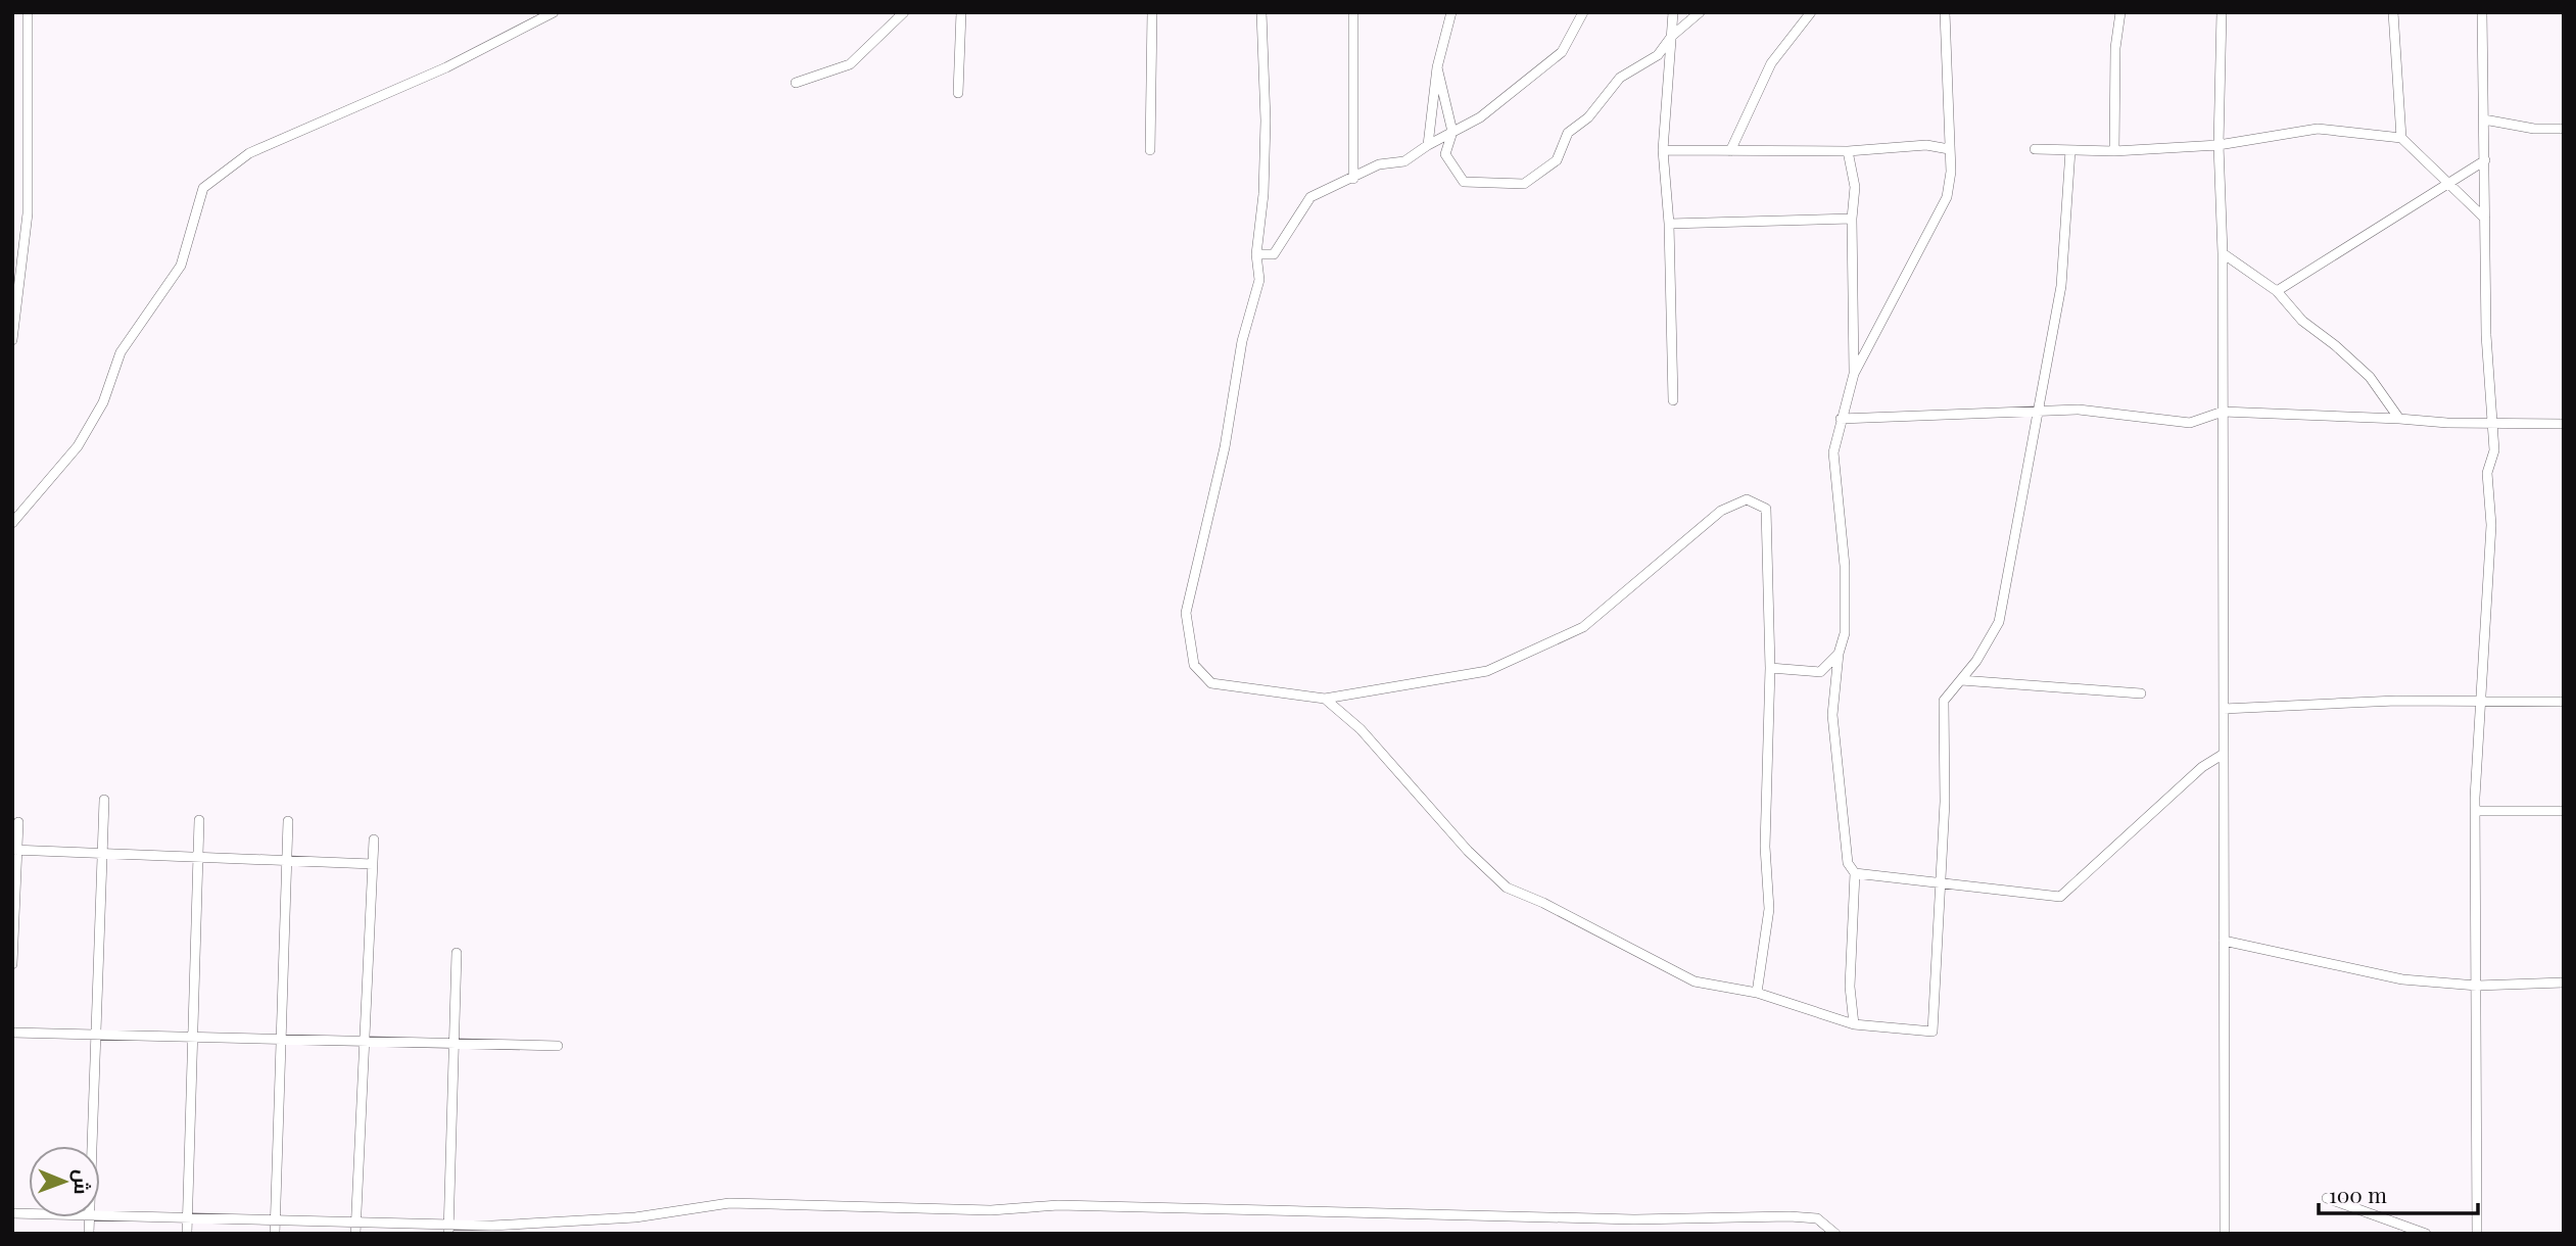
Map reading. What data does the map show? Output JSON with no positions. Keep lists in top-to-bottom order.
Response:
{
  "scale_bar": "100 m",
  "north": "right"
}
